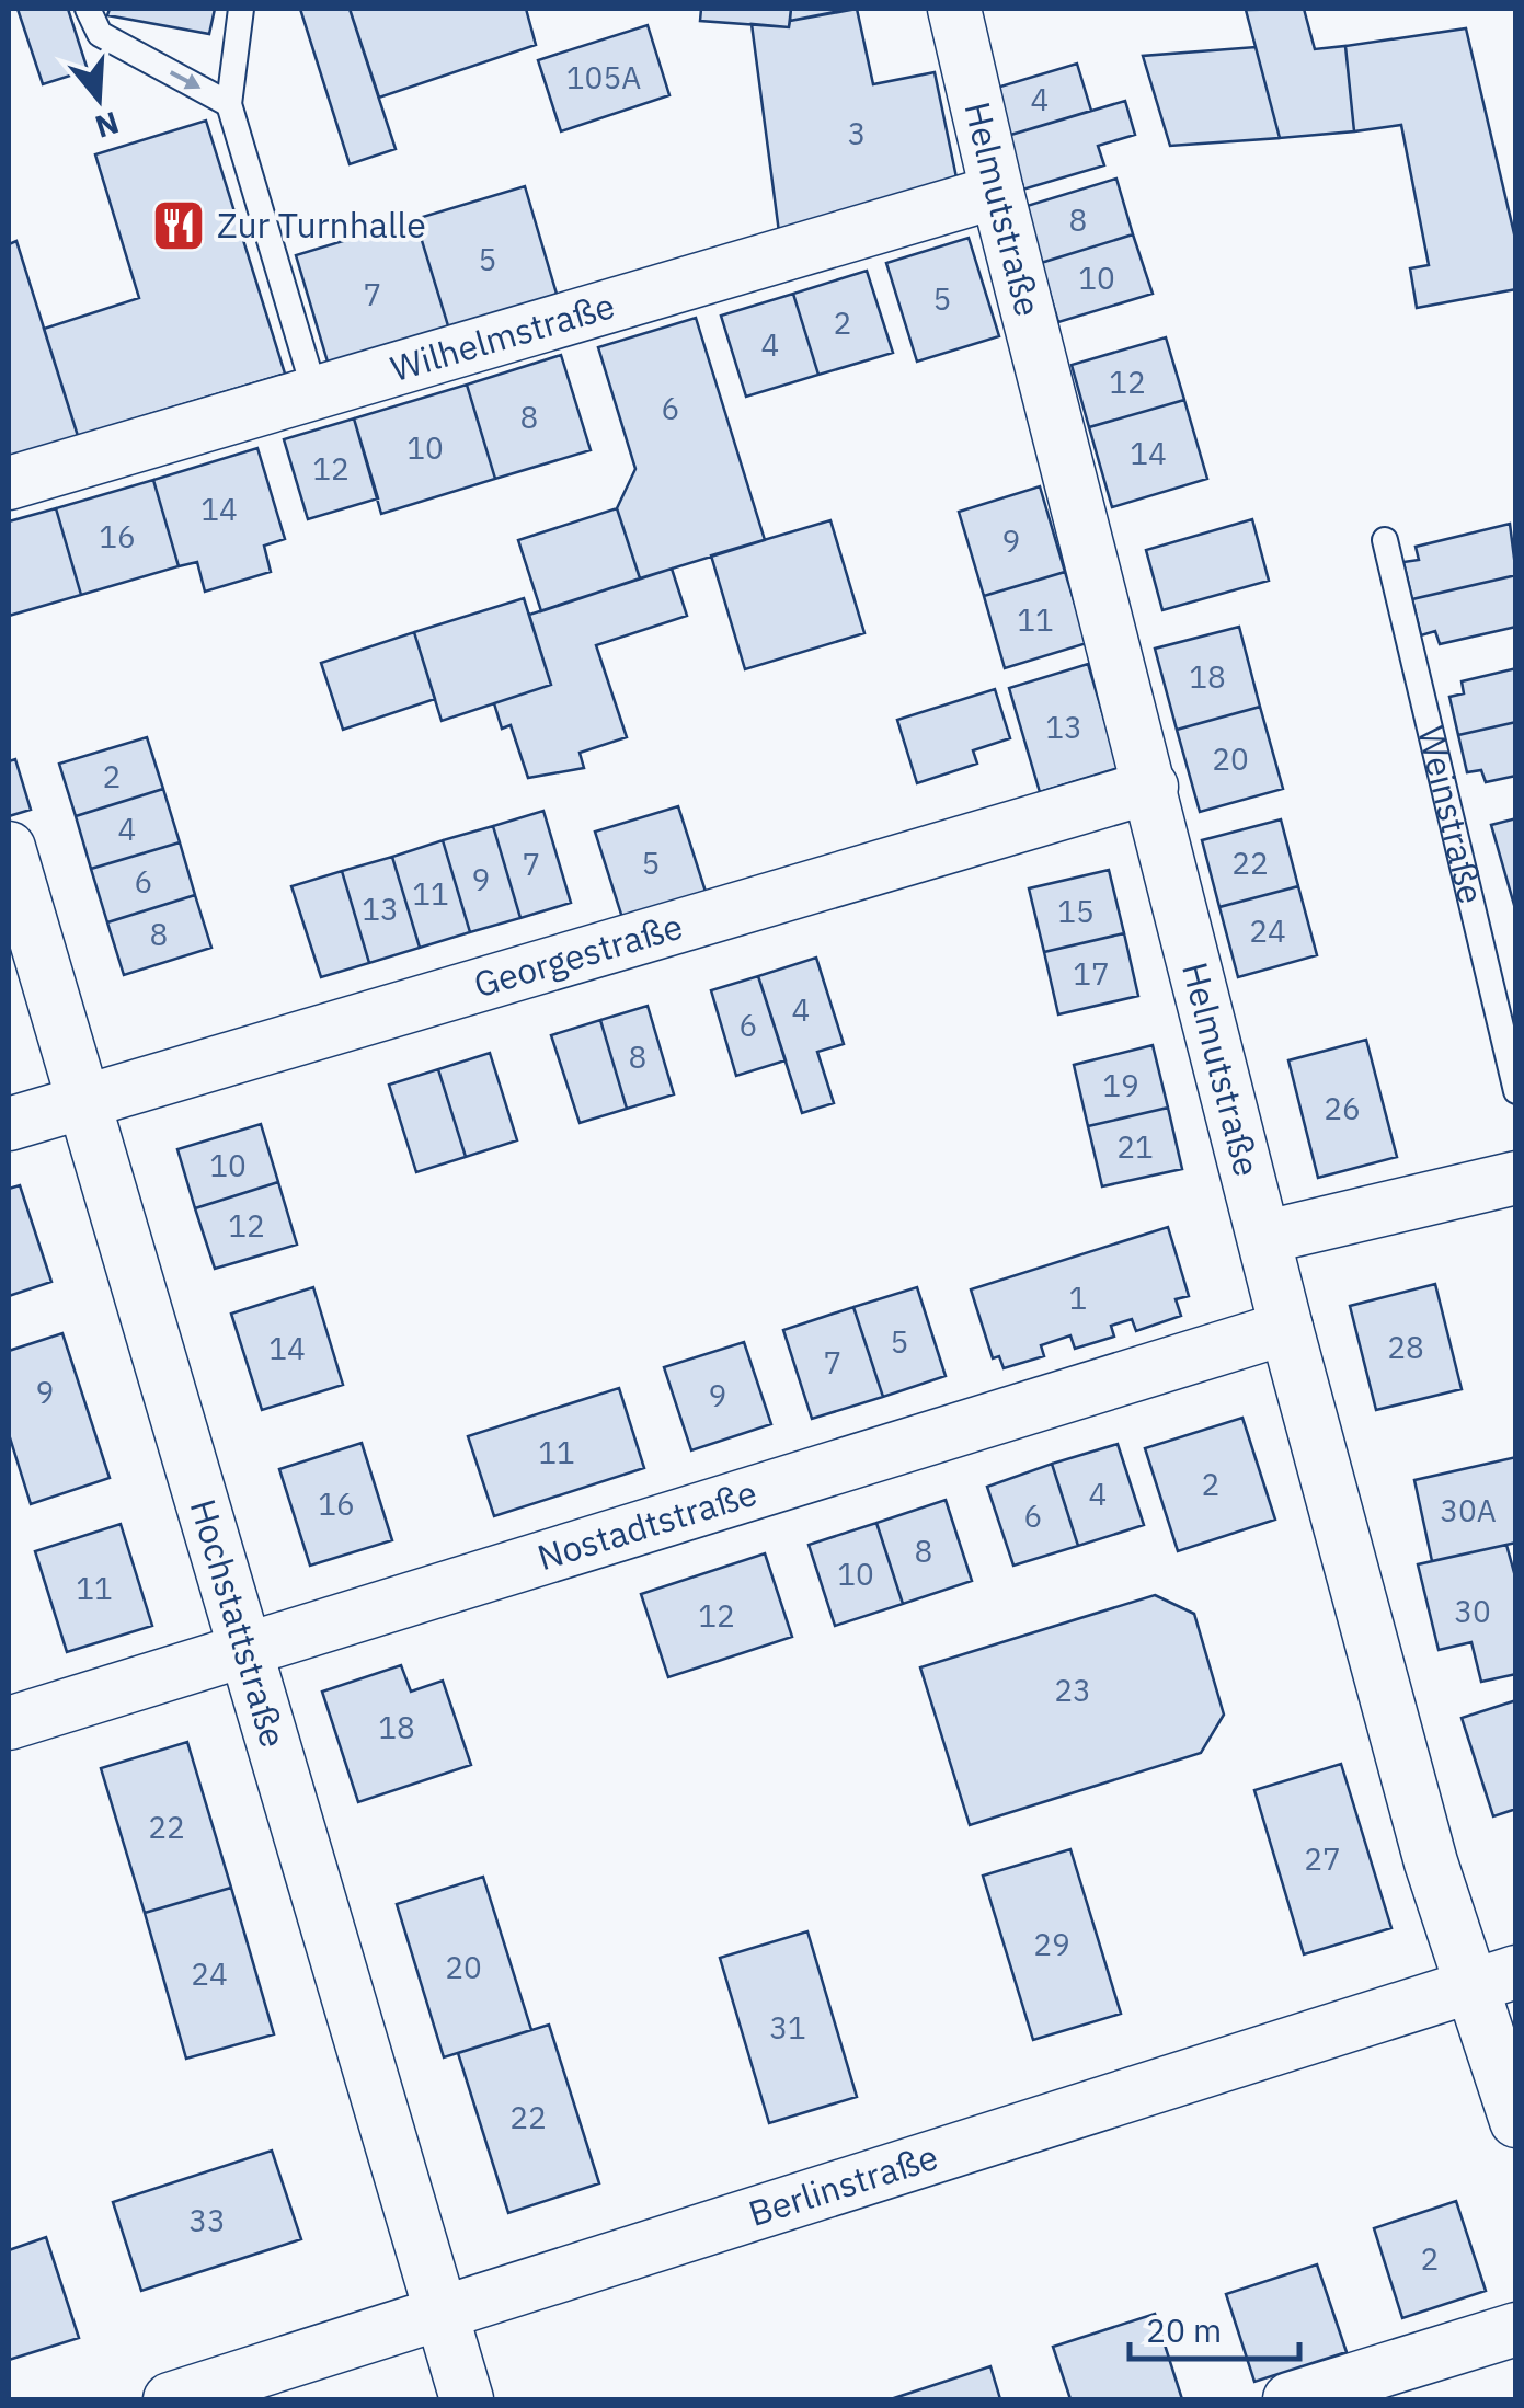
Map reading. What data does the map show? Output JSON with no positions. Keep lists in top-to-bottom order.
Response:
{
  "streets": {
    "street": [
      "Helmutstraße",
      "Wilhelmstraße",
      "Georgestraße",
      "Nostadtstraße",
      "Hochstattstraße",
      "Berlinstraße"
    ],
    "lane": ["Weinstraße"]
  },
  "crossings": [
    ["Helmutstraße", "Wilhelmstraße"],
    ["Helmutstraße", "Georgestraße"],
    ["Helmutstraße", "Nostadtstraße"],
    ["Helmutstraße", "Berlinstraße"],
    ["Georgestraße", "Hochstattstraße"],
    ["Nostadtstraße", "Hochstattstraße"],
    ["Hochstattstraße", "Berlinstraße"]
  ],
  "places": {
    "restaurant": ["Zur Turnhalle"]
  },
  "house_numbers": [
    "105A",
    "4",
    "3",
    "8",
    "5",
    "10",
    "7",
    "5",
    "2",
    "4",
    "12",
    "6",
    "8",
    "10",
    "14",
    "12",
    "14",
    "16",
    "9",
    "11",
    "18",
    "13",
    "20",
    "2",
    "4",
    "5",
    "22",
    "7",
    "9",
    "6",
    "11",
    "13",
    "15",
    "24",
    "8",
    "17",
    "4",
    "6",
    "8",
    "19",
    "26",
    "21",
    "10",
    "12",
    "1",
    "5",
    "28",
    "14",
    "7",
    "9",
    "9",
    "11",
    "2",
    "4",
    "16",
    "30A",
    "6",
    "8",
    "10",
    "11",
    "30",
    "12",
    "23",
    "18",
    "22",
    "27",
    "29",
    "20",
    "24",
    "31",
    "22",
    "33",
    "2"
  ],
  "scale_bar": "20 m",
  "north": "bottom"
}
